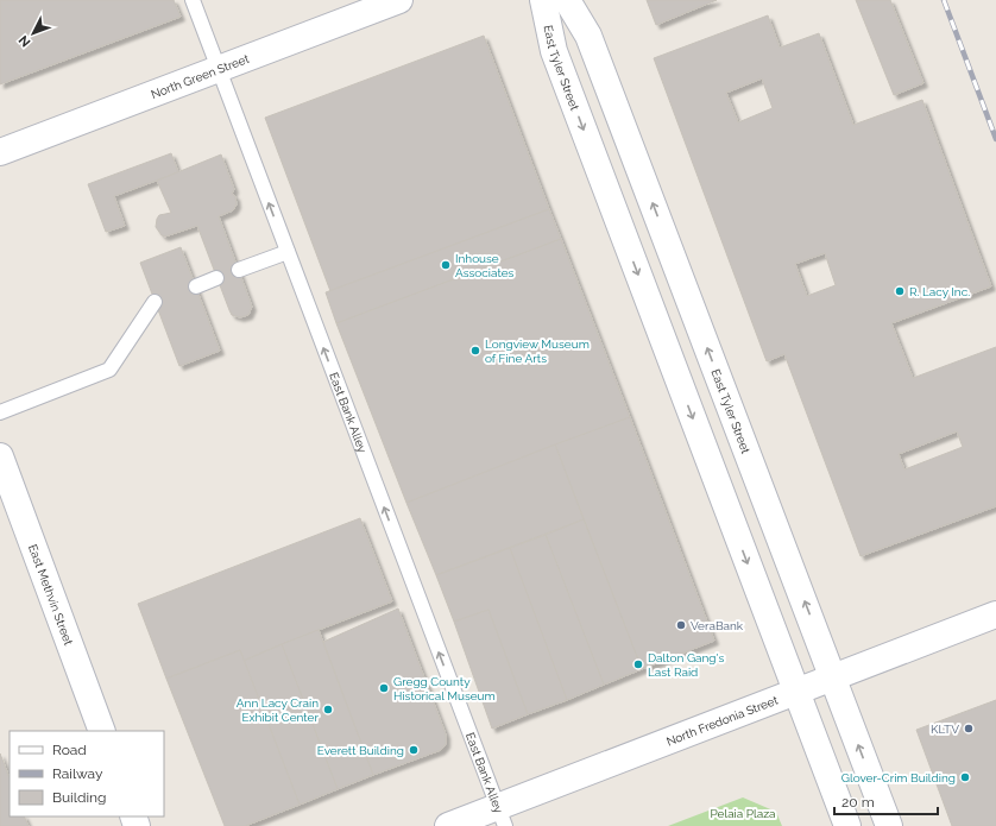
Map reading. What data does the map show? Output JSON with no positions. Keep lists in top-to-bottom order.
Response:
{
  "streets": {
    "street": [
      "East Tyler Street",
      "North Green Street",
      "East Methvin Street",
      "North Fredonia Street"
    ],
    "lane": ["East Bank Alley"]
  },
  "crossings": [
    ["East Tyler Street", "North Fredonia Street"],
    ["North Green Street", "East Bank Alley"],
    ["East Bank Alley", "North Fredonia Street"]
  ],
  "one_way": ["East Bank Alley"],
  "parks": ["Pelaia Plaza"],
  "places": [
    "Inhouse Associates",
    "R. Lacy Inc.",
    "Longview Museum of Fine Arts",
    "VeraBank",
    "Dalton Gang's Last Raid",
    "Gregg County Historical Museum",
    "Ann Lacy Crain Exhibit Center",
    "KLTV",
    "Everett Building",
    "Glover-Crim Building"
  ],
  "legend": ["Road", "Railway", "Building"],
  "scale_bar": "20 m",
  "north": "bottom left"
}
